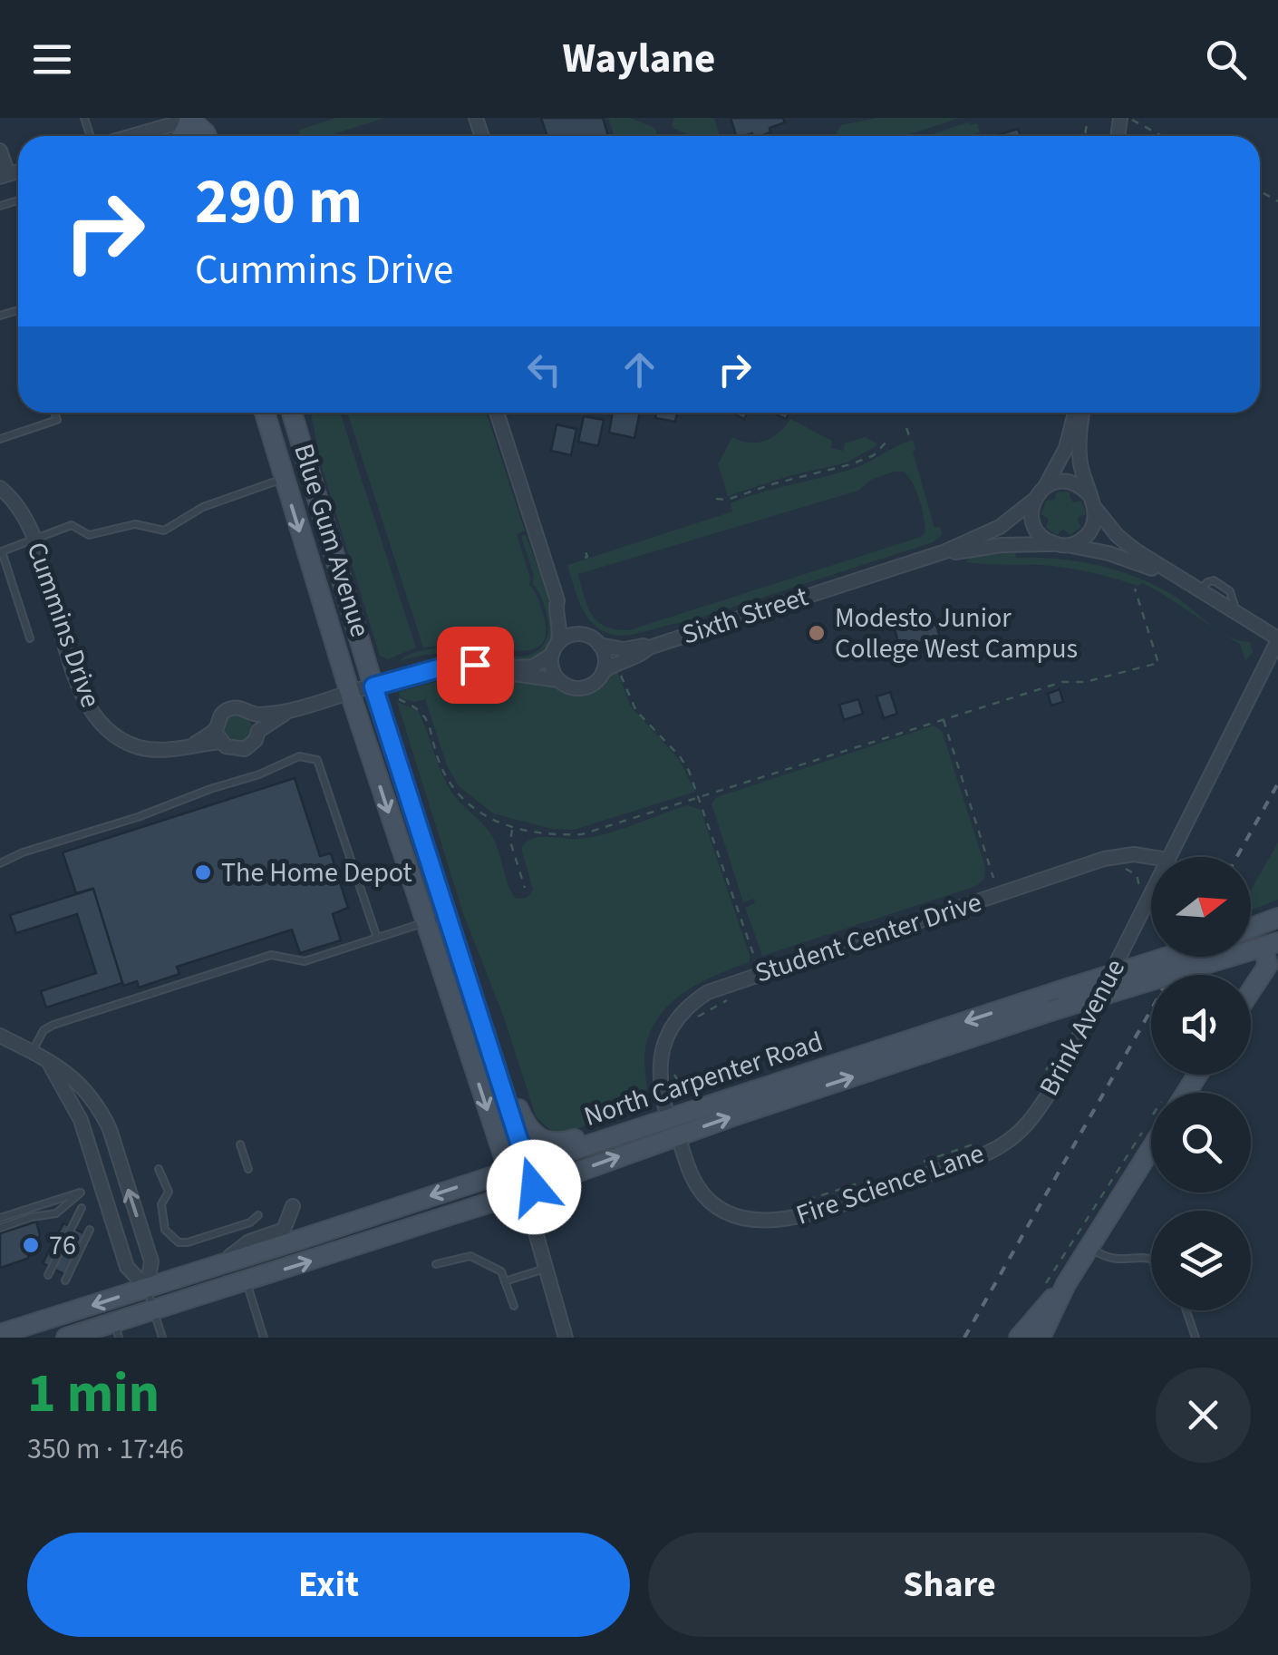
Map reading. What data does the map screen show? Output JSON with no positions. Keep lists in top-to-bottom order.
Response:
{
  "streets": {
    "main road": ["Blue Gum Avenue", "North Carpenter Road"],
    "street": [
      "Sixth Street",
      "Cummins Drive",
      "Student Center Drive",
      "Brink Avenue",
      "Fire Science Lane"
    ]
  },
  "crossings": [
    ["Blue Gum Avenue", "Cummins Drive"],
    ["Blue Gum Avenue", "North Carpenter Road"],
    ["Sixth Street", "Cummins Drive"],
    ["Student Center Drive", "North Carpenter Road"],
    ["Brink Avenue", "Fire Science Lane"],
    ["North Carpenter Road", "Fire Science Lane"]
  ],
  "places": ["Modesto Junior College West Campus", "The Home Depot", "76"],
  "north": "right",
  "page": {
    "header": "Waylane",
    "turn": ["290 m", "Cummins Drive"],
    "heading": ["1 min", "350 m · 17:46"],
    "buttons": ["Exit", "Share"]
  }
}
